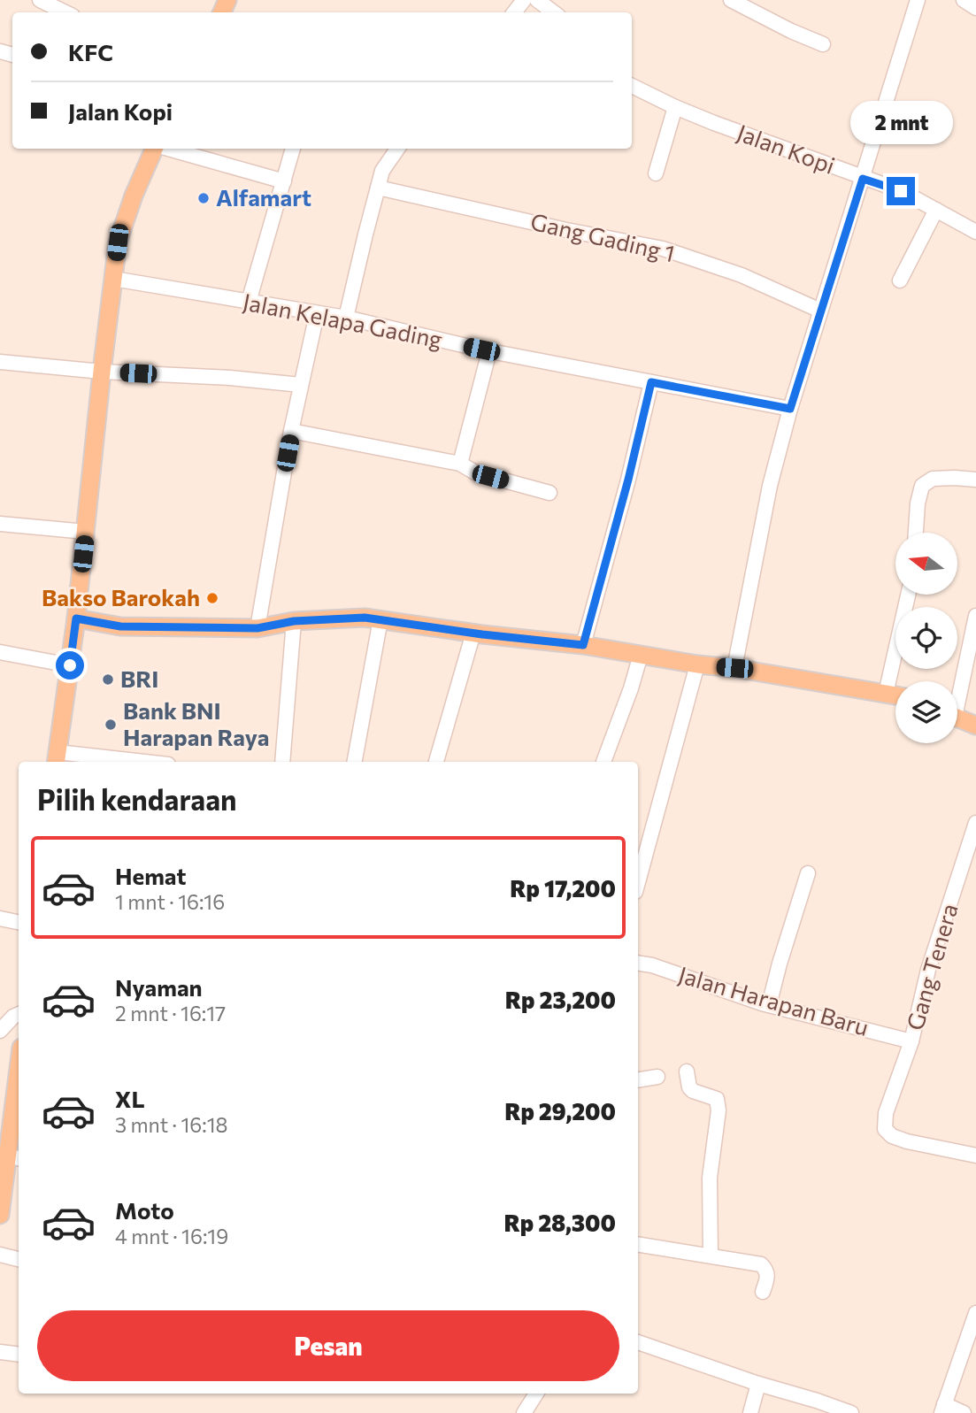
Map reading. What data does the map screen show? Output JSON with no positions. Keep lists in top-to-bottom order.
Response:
{
  "streets": {
    "street": [
      "Jalan Kopi",
      "Gang Gading 1",
      "Jalan Kelapa Gading",
      "Gang Tenera",
      "Jalan Harapan Baru"
    ]
  },
  "crossings": [
    ["Gang Tenera", "Jalan Harapan Baru"]
  ],
  "places": [
    "Alfamart",
    "Bakso Barokah",
    "BRI",
    "Bank BNI Harapan Raya"
  ],
  "north": "left",
  "page": {
    "banner": ["KFC", "Jalan Kopi"],
    "bubble": "2 mnt",
    "heading": "Pilih kendaraan",
    "list": [
      {
        "name": "Hemat",
        "note": "1 mnt · 16:16",
        "value": "Rp 17,200"
      },
      {
        "name": "Nyaman",
        "note": "2 mnt · 16:17",
        "value": "Rp 23,200"
      },
      {
        "name": "XL",
        "note": "3 mnt · 16:18",
        "value": "Rp 29,200"
      },
      {
        "name": "Moto",
        "note": "4 mnt · 16:19",
        "value": "Rp 28,300"
      }
    ],
    "buttons": "Pesan"
  }
}
